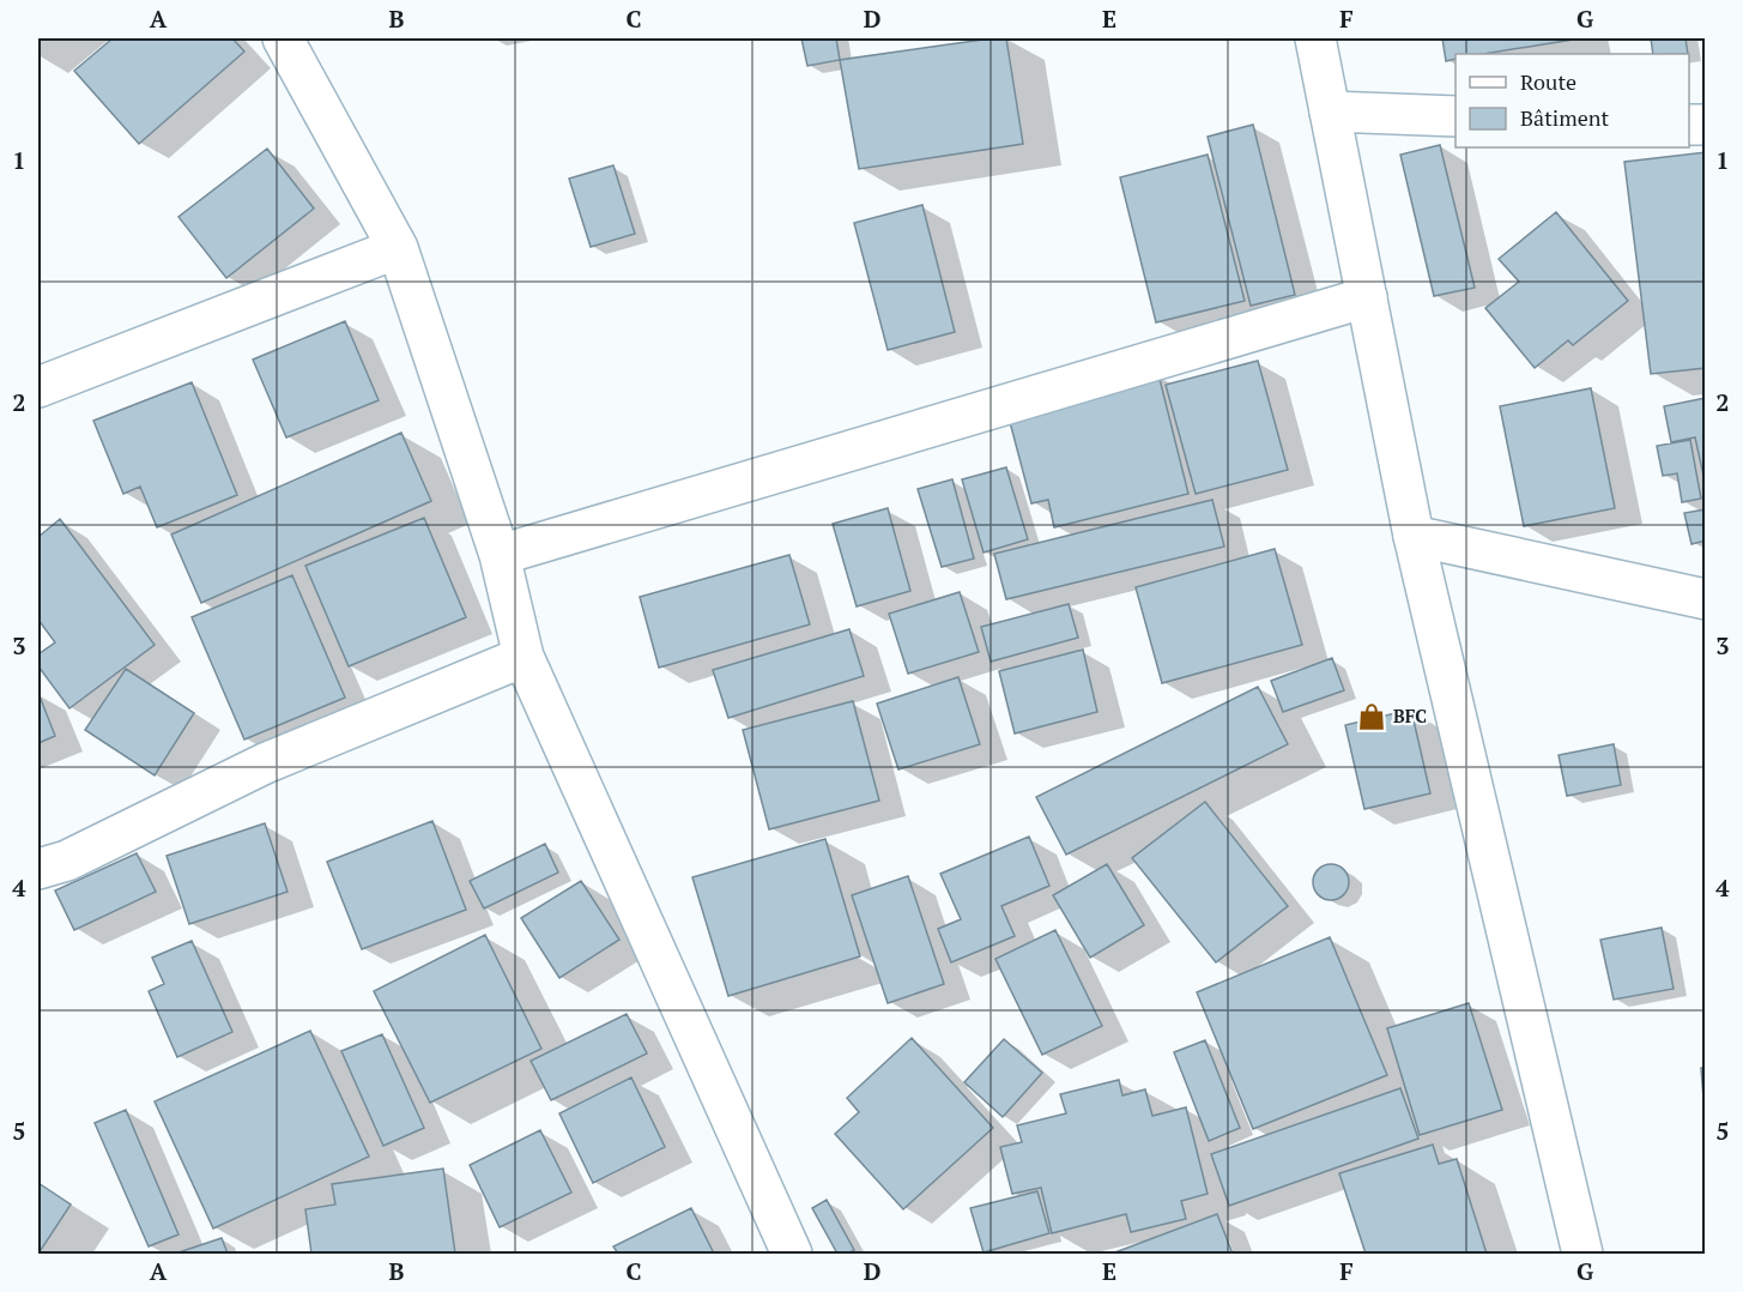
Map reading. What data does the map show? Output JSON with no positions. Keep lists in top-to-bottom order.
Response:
{
  "places": {
    "shop": ["BFC"]
  },
  "legend": ["Route", "Bâtiment"],
  "grid": {
    "columns": [
      "A",
      "B",
      "C",
      "D",
      "E",
      "F",
      "G"
    ],
    "rows": [
      "1",
      "2",
      "3",
      "4",
      "5"
    ]
  }
}
